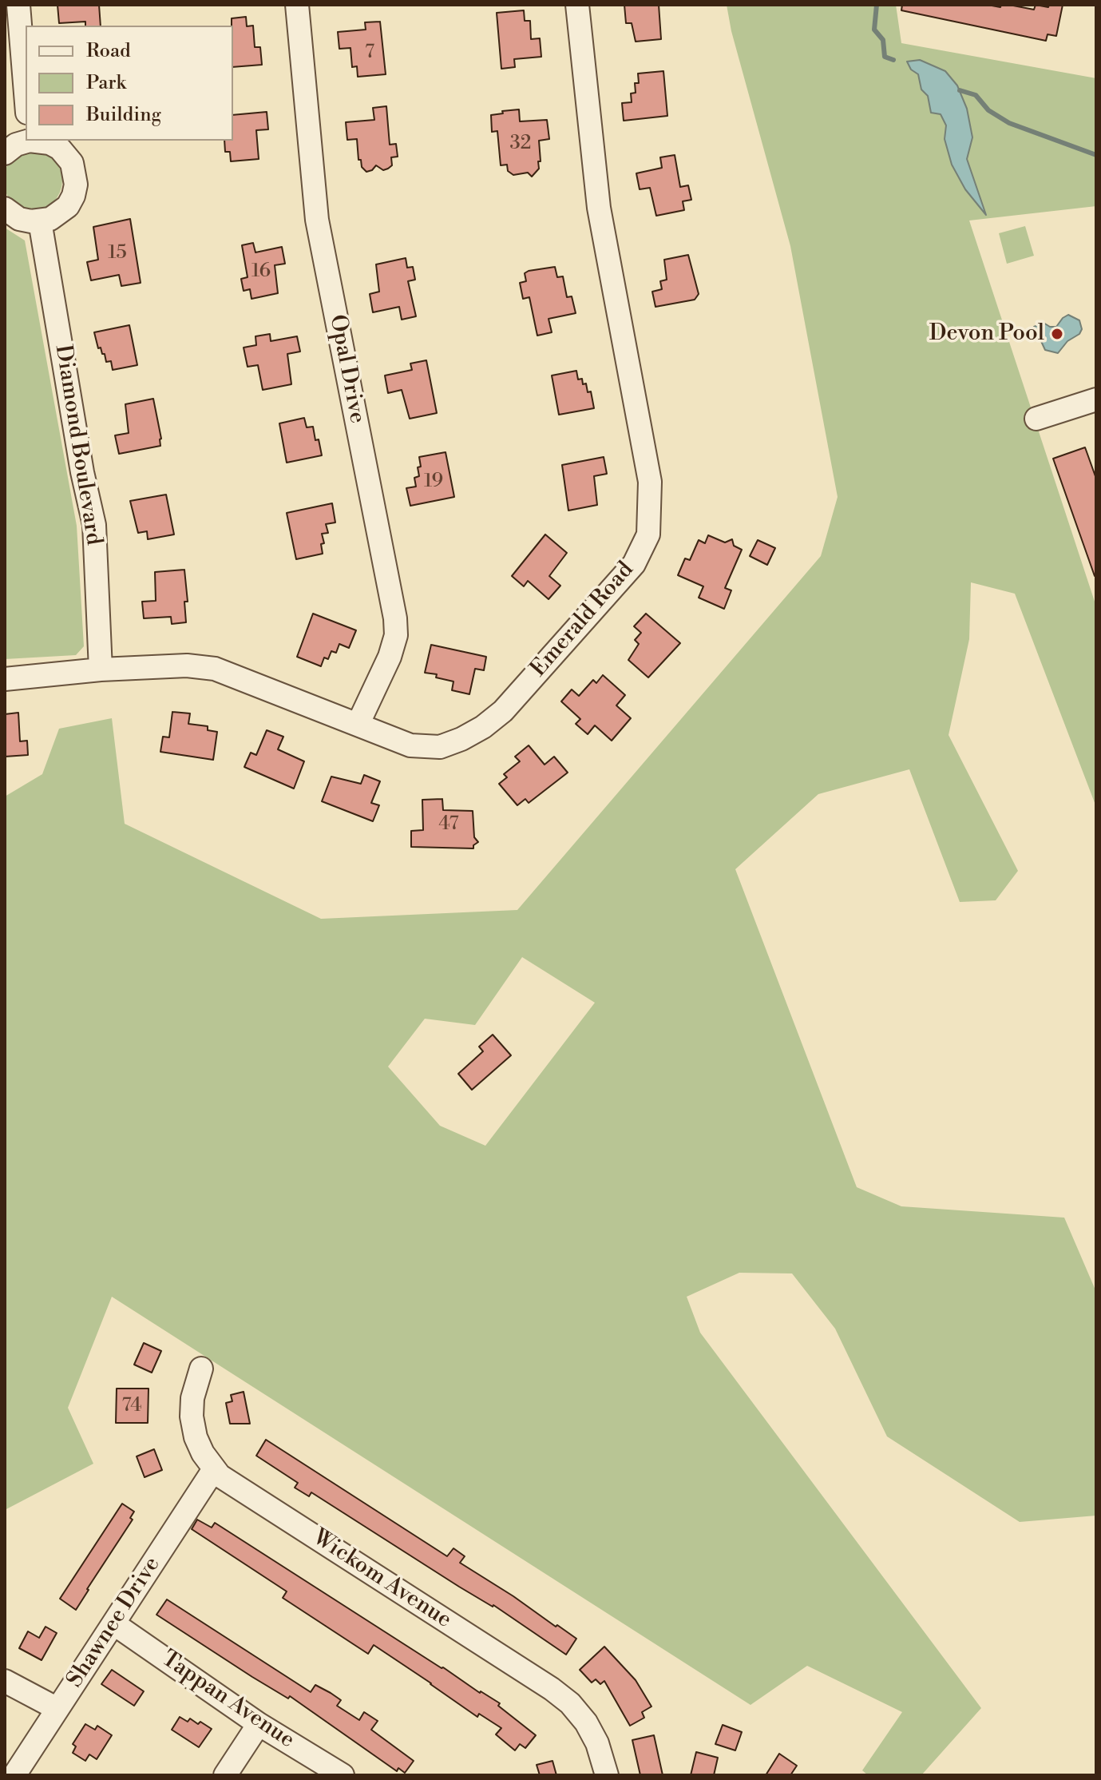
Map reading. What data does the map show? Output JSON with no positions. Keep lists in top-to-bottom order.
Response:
{
  "streets": {
    "street": [
      "Opal Drive",
      "Diamond Boulevard",
      "Emerald Road",
      "Wickom Avenue",
      "Shawnee Drive",
      "Tappan Avenue"
    ]
  },
  "crossings": [
    ["Opal Drive", "Emerald Road"],
    ["Diamond Boulevard", "Emerald Road"],
    ["Wickom Avenue", "Shawnee Drive"],
    ["Shawnee Drive", "Tappan Avenue"]
  ],
  "places": ["Devon Pool"],
  "house_numbers": [
    "7",
    "32",
    "15",
    "16",
    "19",
    "47",
    "74"
  ],
  "legend": ["Road", "Park", "Building"]
}
